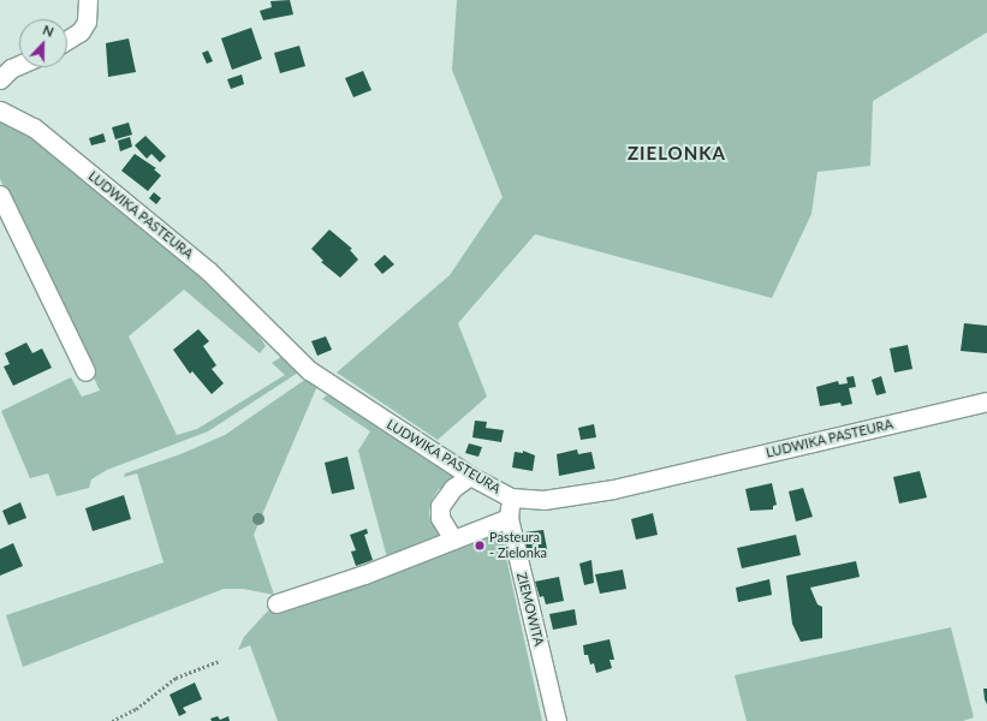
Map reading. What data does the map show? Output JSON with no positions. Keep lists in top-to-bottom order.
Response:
{
  "streets": {
    "street": ["LUDWIKA PASTEURA", "ZIEMOWITA"]
  },
  "crossings": [
    ["LUDWIKA PASTEURA", "ZIEMOWITA"]
  ],
  "districts": ["ZIELONKA"],
  "places": ["Pasteura - Zielonka"],
  "north": "top"
}
